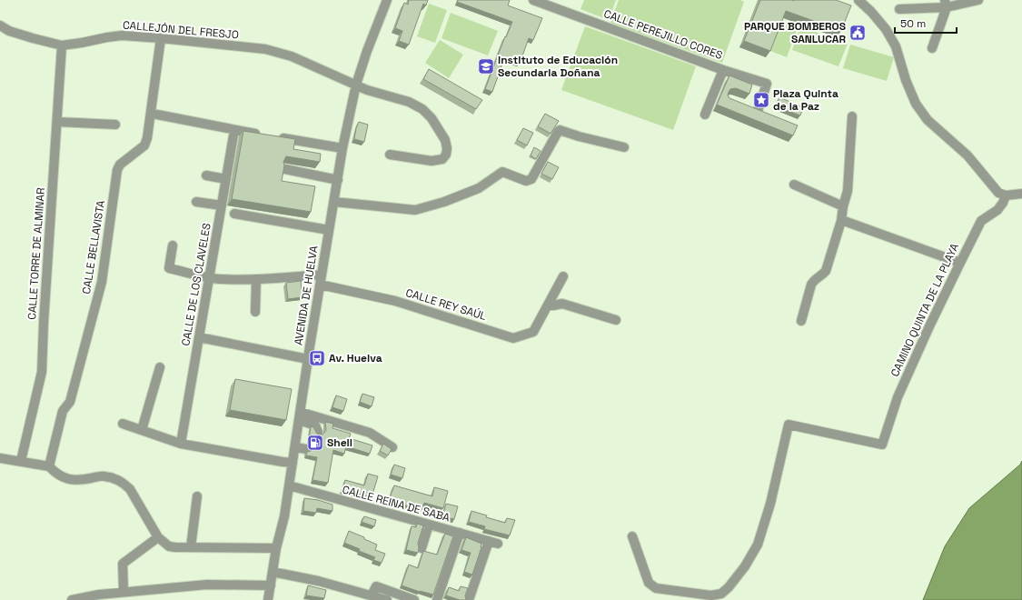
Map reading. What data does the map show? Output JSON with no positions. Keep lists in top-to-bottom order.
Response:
{
  "streets": {
    "street": [
      "CALLEJÓN DEL FRESJO",
      "CALLE PEREJILLO CORES",
      "CALLE BELLAVISTA",
      "CALLE TORRE DE ALMINAR",
      "CALLE DE LOS CLAVELES",
      "AVENIDA DE HUELVA",
      "CALLE REY SAÚL",
      "CAMINO QUINTA DE LA PLAYA",
      "CALLE REINA DE SABA"
    ]
  },
  "crossings": [
    ["CALLEJÓN DEL FRESJO", "CALLE BELLAVISTA"],
    ["CALLEJÓN DEL FRESJO", "CALLE TORRE DE ALMINAR"],
    ["CALLEJÓN DEL FRESJO", "AVENIDA DE HUELVA"],
    ["AVENIDA DE HUELVA", "CALLE REY SAÚL"],
    ["AVENIDA DE HUELVA", "CALLE REINA DE SABA"]
  ],
  "places": {
    "public building": ["PARQUE BOMBEROS SANLUCAR"],
    "school or university": ["Instituto de Educación Secundaria Doñana"],
    "place": ["Plaza Quinta de la Paz"],
    "bus stop": ["Av. Huelva"],
    "fuel station": ["Shell"]
  },
  "scale_bar": "50 m"
}
